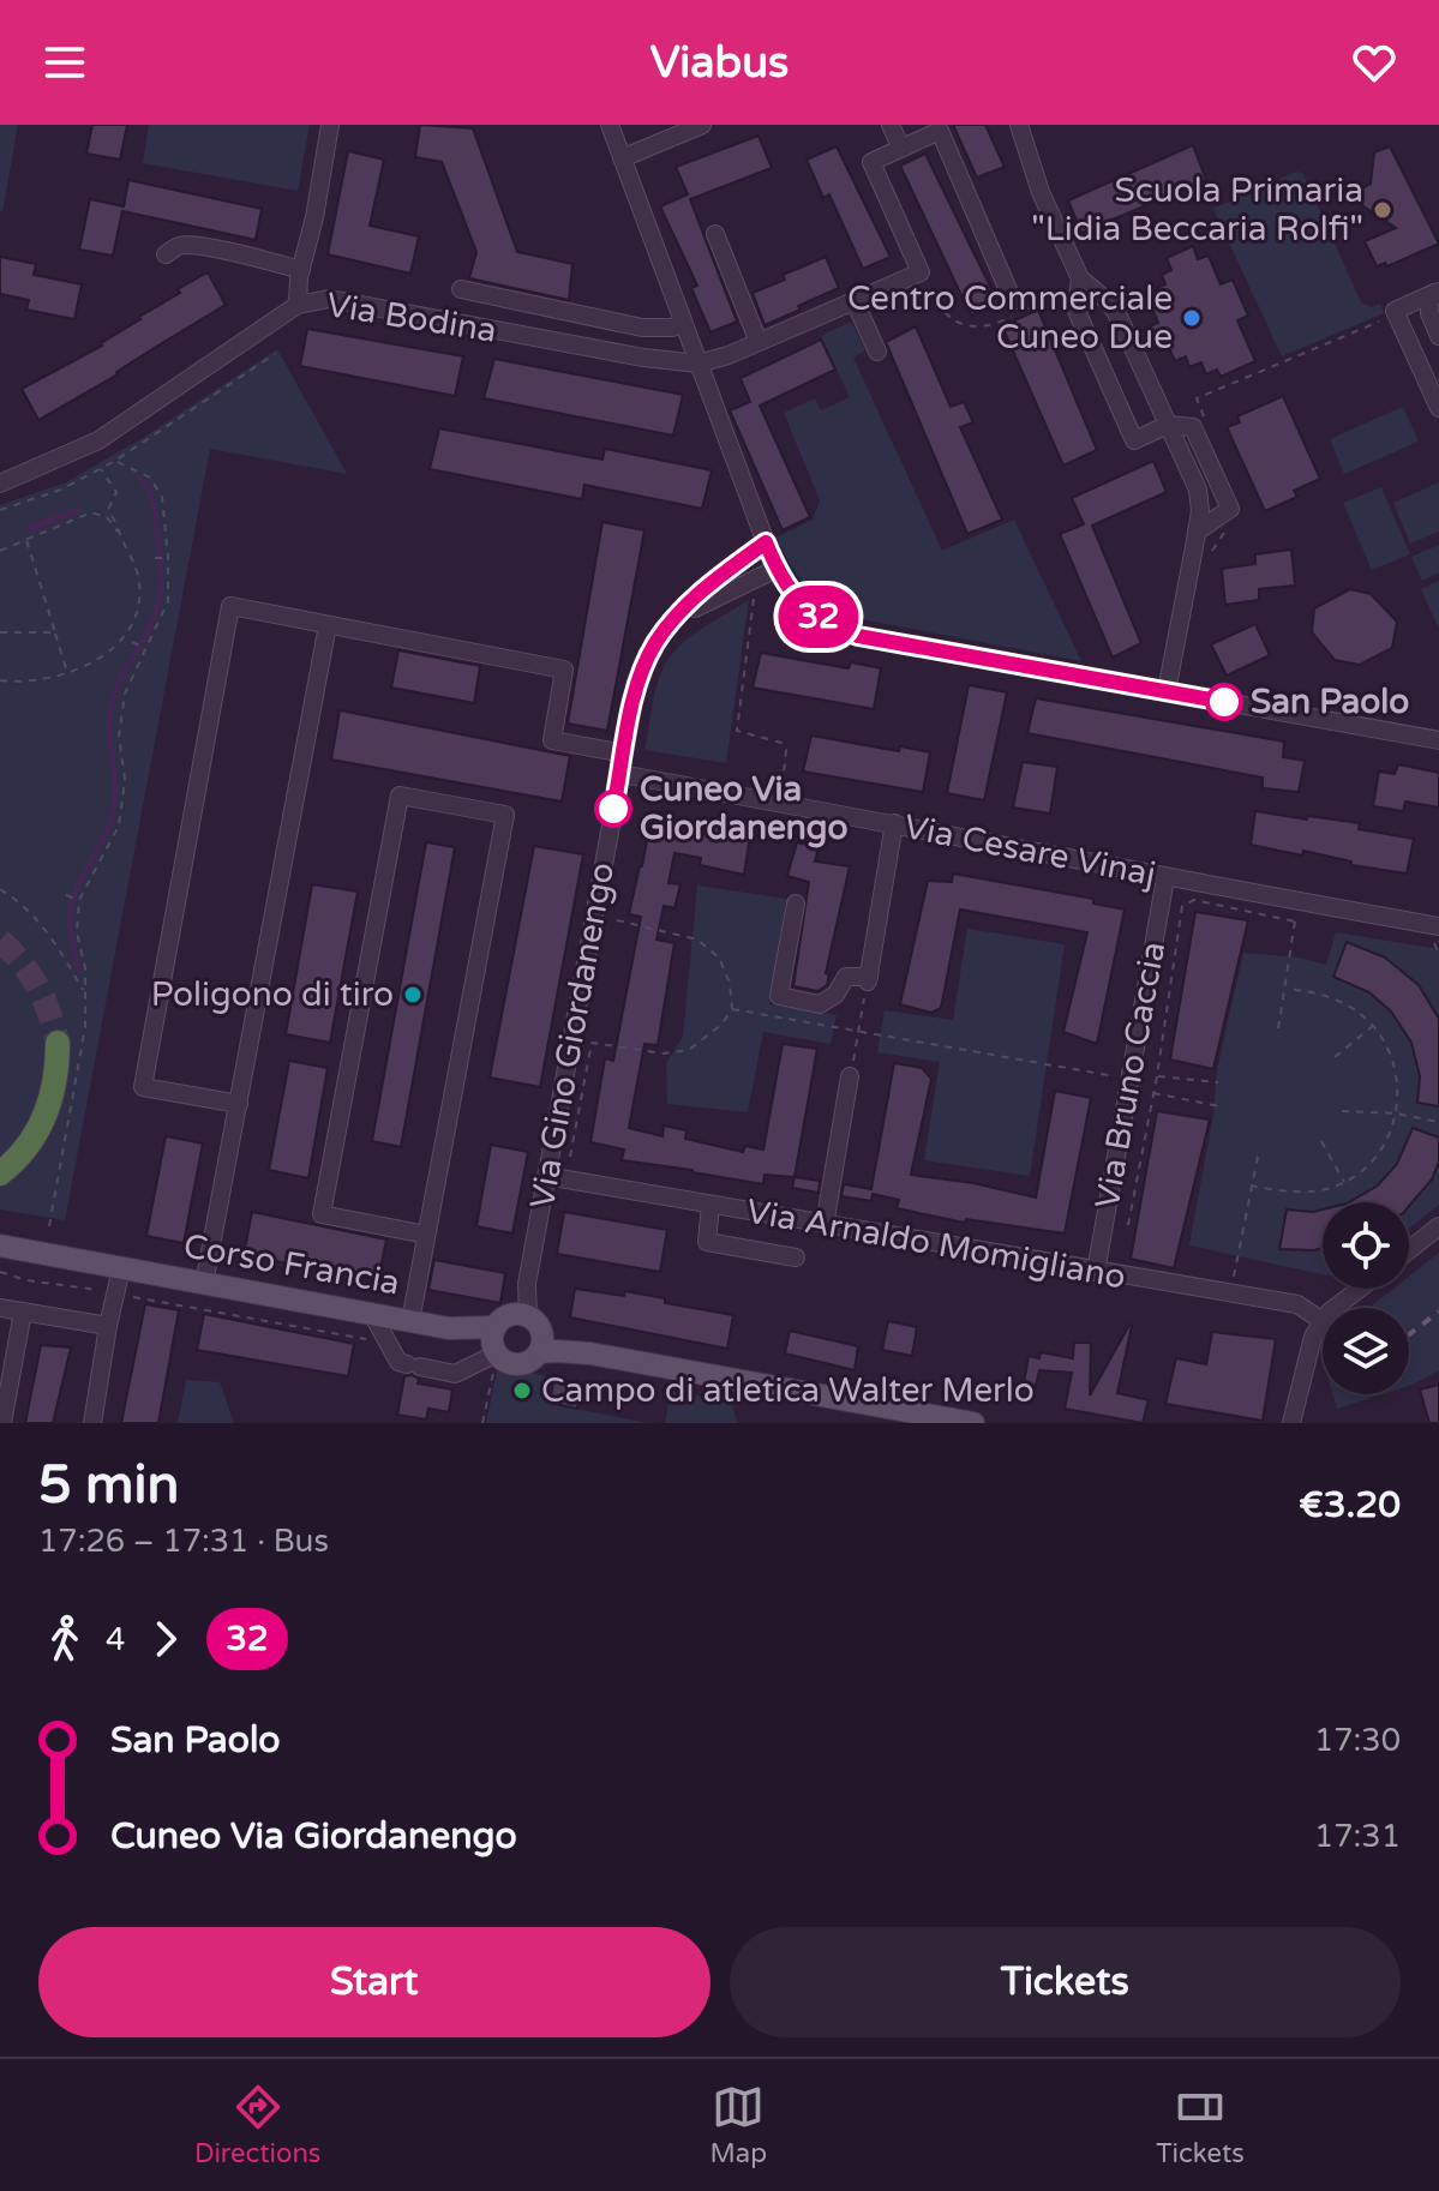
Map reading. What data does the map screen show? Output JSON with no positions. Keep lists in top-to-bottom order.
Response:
{
  "streets": {
    "main road": ["Corso Francia"],
    "street": [
      "Via Bodina",
      "Via Cesare Vinaj",
      "Via Gino Giordanengo",
      "Via Bruno Caccia",
      "Via Arnaldo Momigliano"
    ]
  },
  "crossings": [
    ["Via Cesare Vinaj", "Via Gino Giordanengo"],
    ["Via Cesare Vinaj", "Via Bruno Caccia"],
    ["Via Gino Giordanengo", "Via Arnaldo Momigliano"],
    ["Via Gino Giordanengo", "Corso Francia"],
    ["Via Bruno Caccia", "Via Arnaldo Momigliano"]
  ],
  "places": [
    "Scuola Primaria \"Lidia Beccaria Rolfi\"",
    "Centro Commerciale Cuneo Due",
    "San Paolo",
    "Cuneo Via Giordanengo",
    "Poligono di tiro",
    "Campo di atletica Walter Merlo"
  ],
  "lines": ["bus line 32"],
  "page": {
    "header": "Viabus",
    "on_map": "32",
    "heading": ["5 min", "17:26 – 17:31 · Bus", "€3.20"],
    "legs": ["4", "32"],
    "list": [
      {
        "name": "San Paolo",
        "value": "17:30"
      },
      {
        "name": "Cuneo Via Giordanengo",
        "value": "17:31"
      }
    ],
    "buttons": ["Start", "Tickets"],
    "tabs": ["Directions", "Map", "Tickets"]
  }
}
